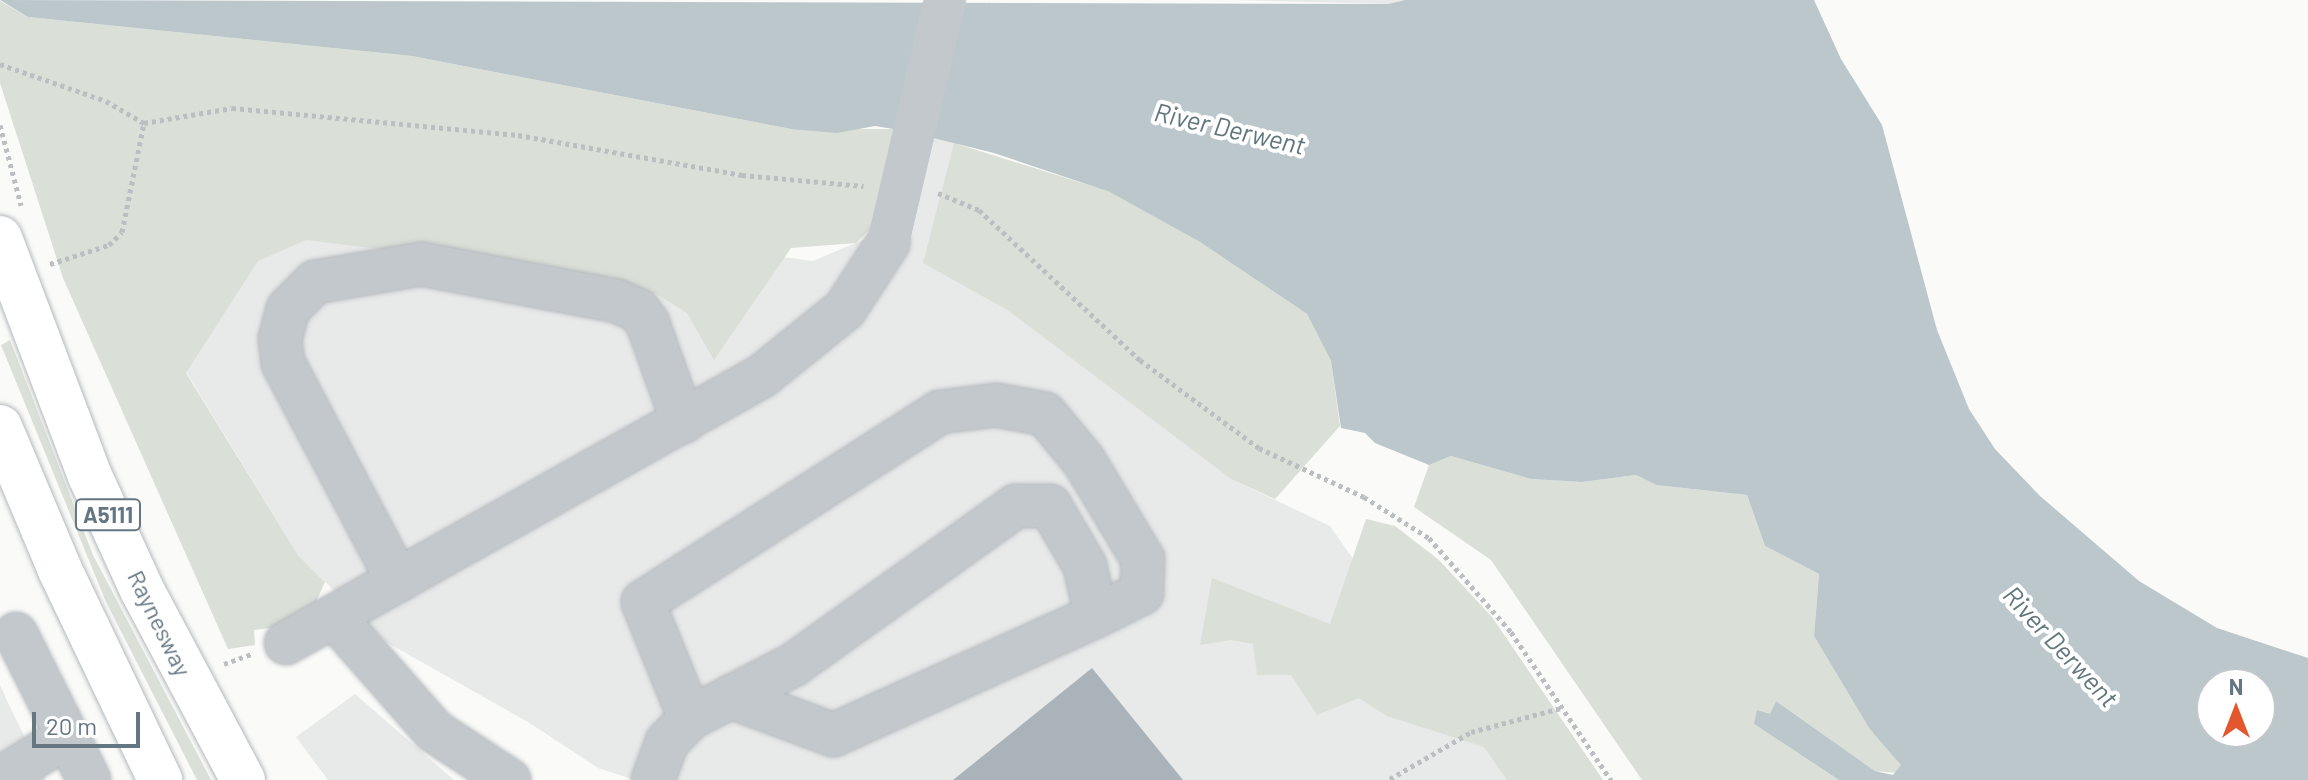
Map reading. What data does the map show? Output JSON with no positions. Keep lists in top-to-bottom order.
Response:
{
  "streets": {
    "highway": ["A5111", "Raynesway"]
  },
  "water": ["River Derwent"],
  "scale_bar": "20 m",
  "north": "top"
}
